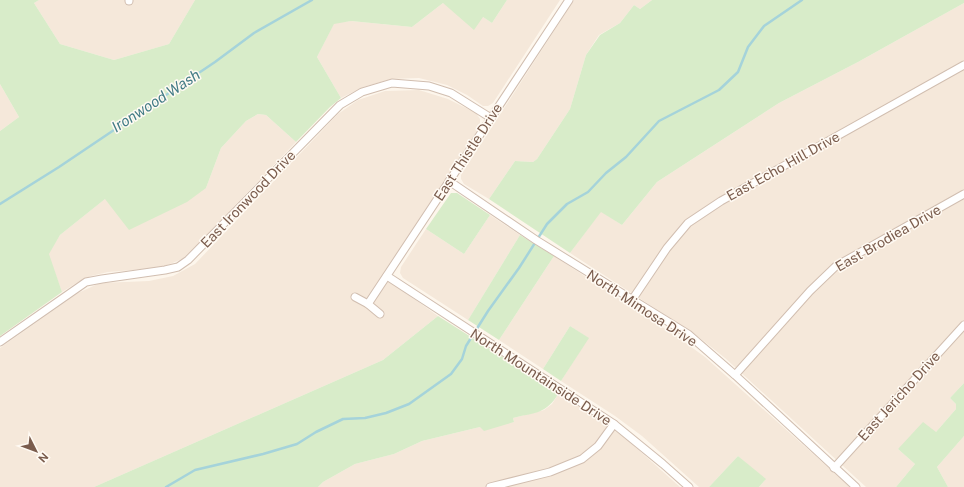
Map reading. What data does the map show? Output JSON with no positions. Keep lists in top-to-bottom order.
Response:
{
  "streets": {
    "street": [
      "East Thistle Drive",
      "East Echo Hill Drive",
      "East Ironwood Drive",
      "East Brodiea Drive",
      "North Mimosa Drive",
      "North Mountainside Drive",
      "East Jericho Drive"
    ]
  },
  "crossings": [
    ["East Thistle Drive", "East Ironwood Drive"],
    ["East Thistle Drive", "North Mimosa Drive"],
    ["East Thistle Drive", "North Mountainside Drive"],
    ["East Echo Hill Drive", "North Mimosa Drive"],
    ["East Brodiea Drive", "North Mimosa Drive"],
    ["North Mimosa Drive", "East Jericho Drive"]
  ],
  "water": ["Ironwood Wash"],
  "north": "bottom right"
}
